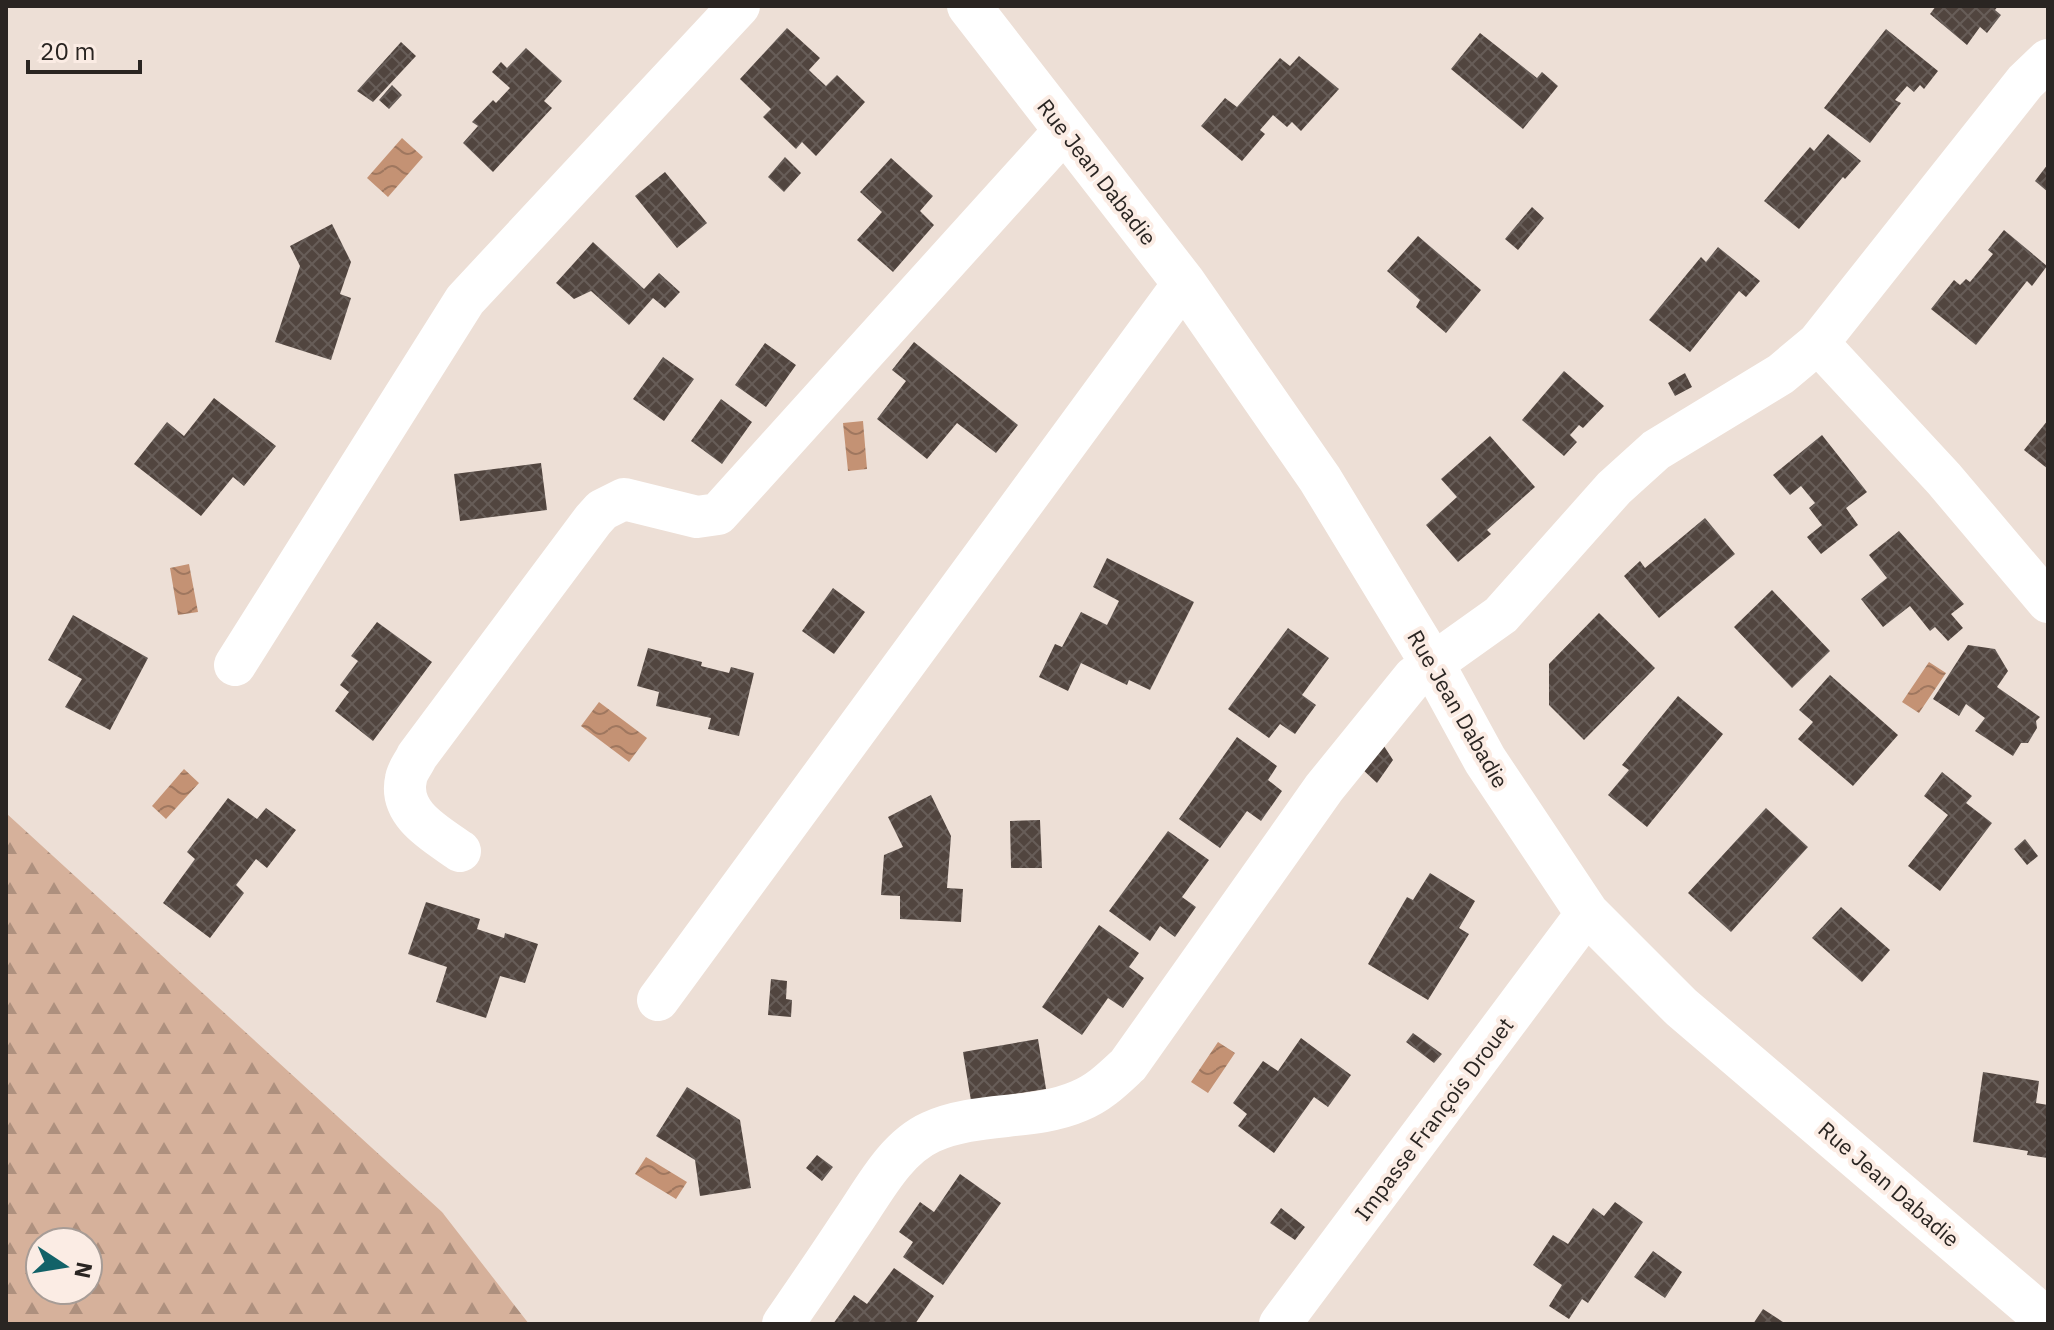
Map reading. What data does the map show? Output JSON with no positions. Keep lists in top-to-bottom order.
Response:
{
  "streets": {
    "street": ["Rue Jean Dabadie", "Impasse François Drouet"]
  },
  "crossings": [
    ["Rue Jean Dabadie", "Impasse François Drouet"]
  ],
  "scale_bar": "20 m",
  "north": "right"
}
